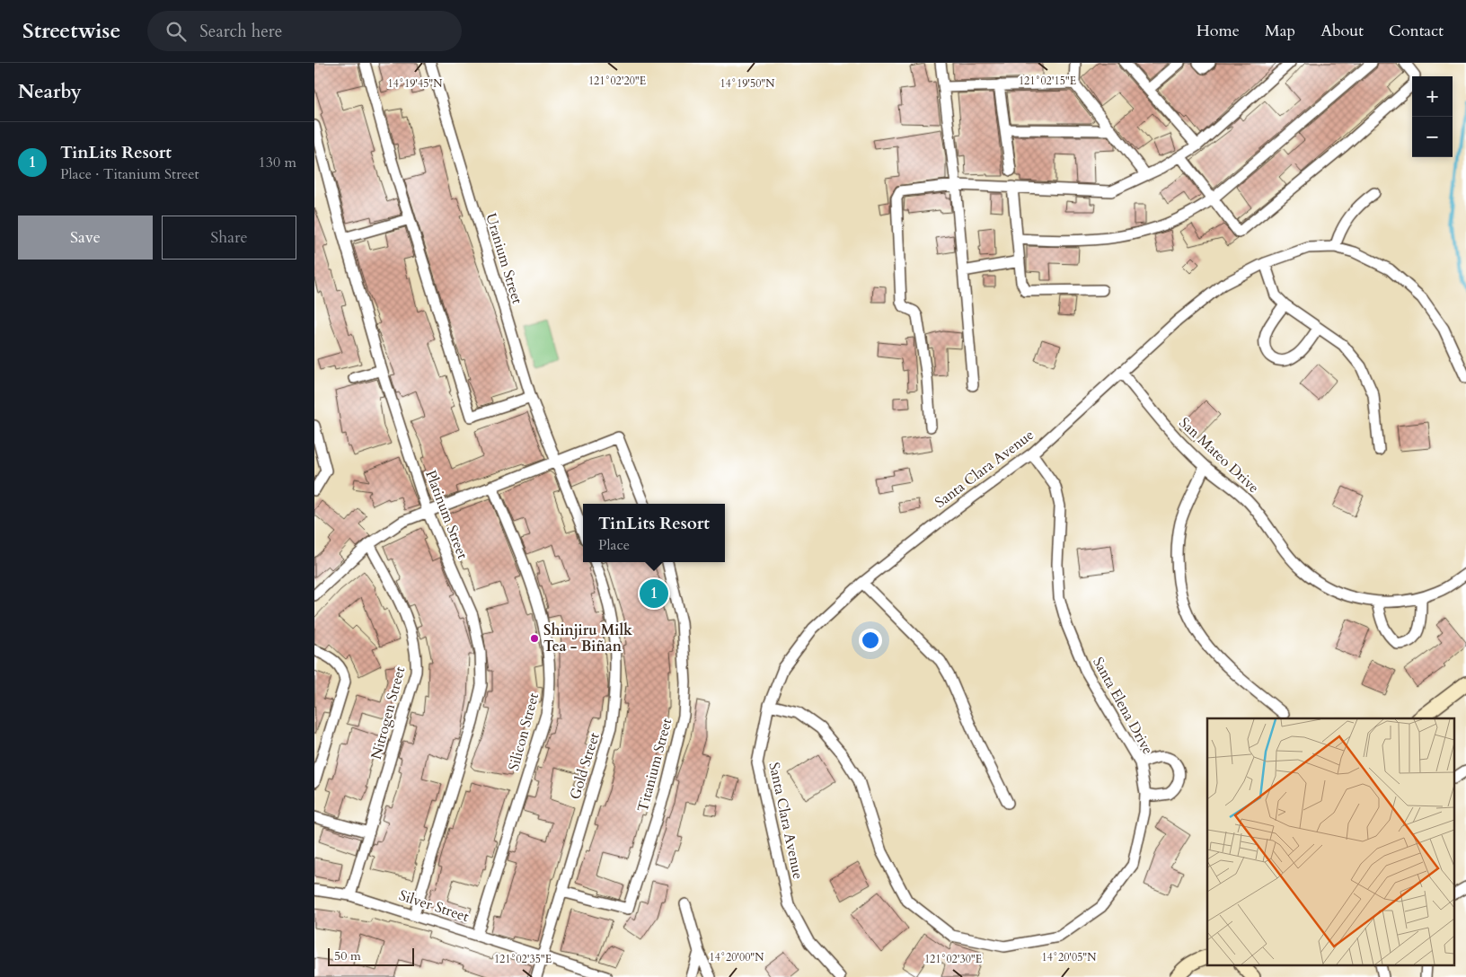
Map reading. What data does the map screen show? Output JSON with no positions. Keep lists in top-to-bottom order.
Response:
{
  "streets": {
    "street": [
      "Uranium Street",
      "San Mateo Drive",
      "Santa Clara Avenue",
      "Platinum Street",
      "Santa Elena Drive",
      "Nitrogen Street",
      "Silicon Street",
      "Titanium Street",
      "Gold Street",
      "Silver Street"
    ]
  },
  "crossings": [
    ["San Mateo Drive", "Santa Clara Avenue"],
    ["Santa Clara Avenue", "Santa Elena Drive"],
    ["Platinum Street", "Silver Street"],
    ["Nitrogen Street", "Silver Street"],
    ["Silicon Street", "Silver Street"],
    ["Titanium Street", "Gold Street"],
    ["Gold Street", "Silver Street"]
  ],
  "places": ["Shinjiru Milk Tea - Biñan"],
  "scale_bar": "50 m",
  "page": {
    "header": "Streetwise",
    "search": "Search here",
    "nav": [
      "Home",
      "Map",
      "About",
      "Contact"
    ],
    "heading": "Nearby",
    "map_buttons": ["+", "−"],
    "list": [
      {
        "mark": "1",
        "name": "TinLits Resort",
        "note": "Place · Titanium Street",
        "value": "130 m"
      }
    ],
    "buttons": ["Save", "Share"],
    "popup": ["TinLits Resort", "Place"],
    "pins": "1",
    "scale": "50 m"
  },
  "coordinates": [
    "121°02'20\"E",
    "121°02'15\"E",
    "14°19'45\"N",
    "14°19'50\"N",
    "14°20'00\"N",
    "14°20'05\"N",
    "121°02'35\"E",
    "121°02'30\"E"
  ]
}
